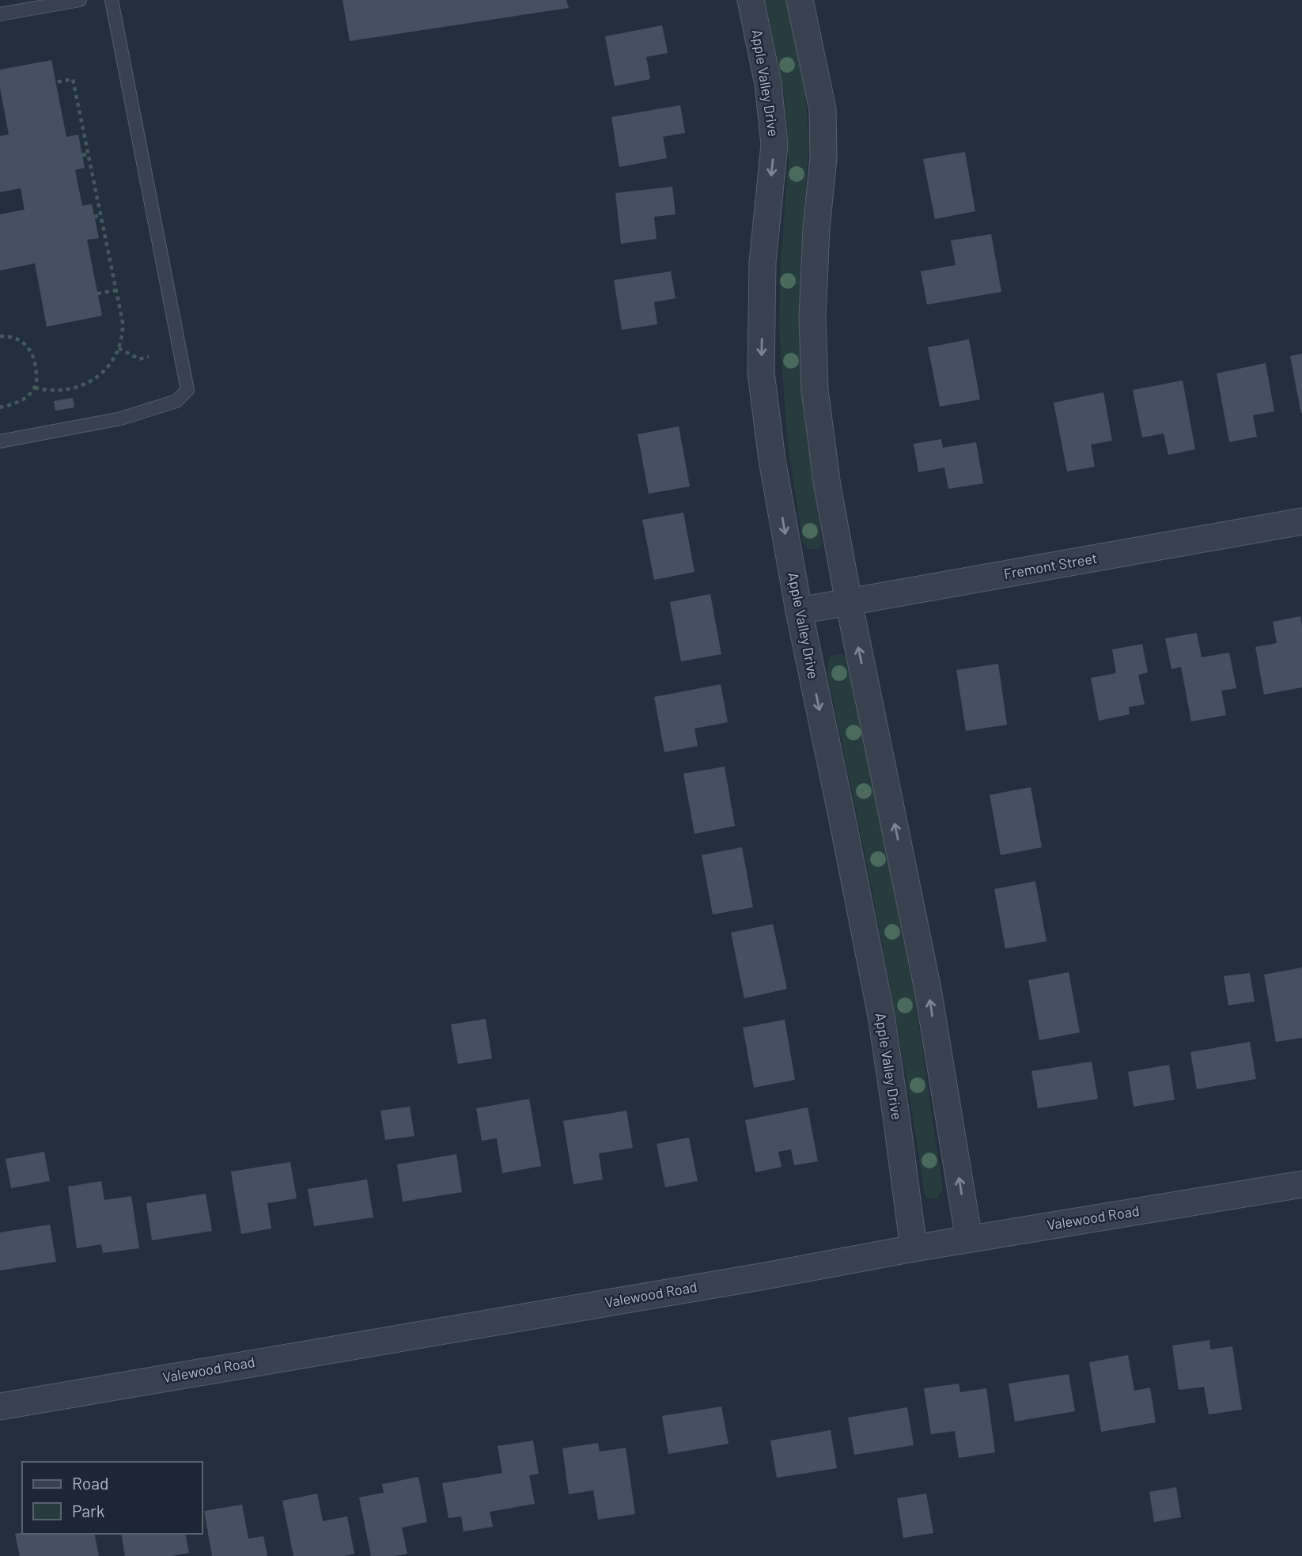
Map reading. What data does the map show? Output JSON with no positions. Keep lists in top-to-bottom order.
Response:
{
  "streets": {
    "street": ["Apple Valley Drive", "Fremont Street", "Valewood Road"]
  },
  "crossings": [
    ["Apple Valley Drive", "Fremont Street"],
    ["Apple Valley Drive", "Valewood Road"]
  ],
  "legend": ["Road", "Park"]
}
